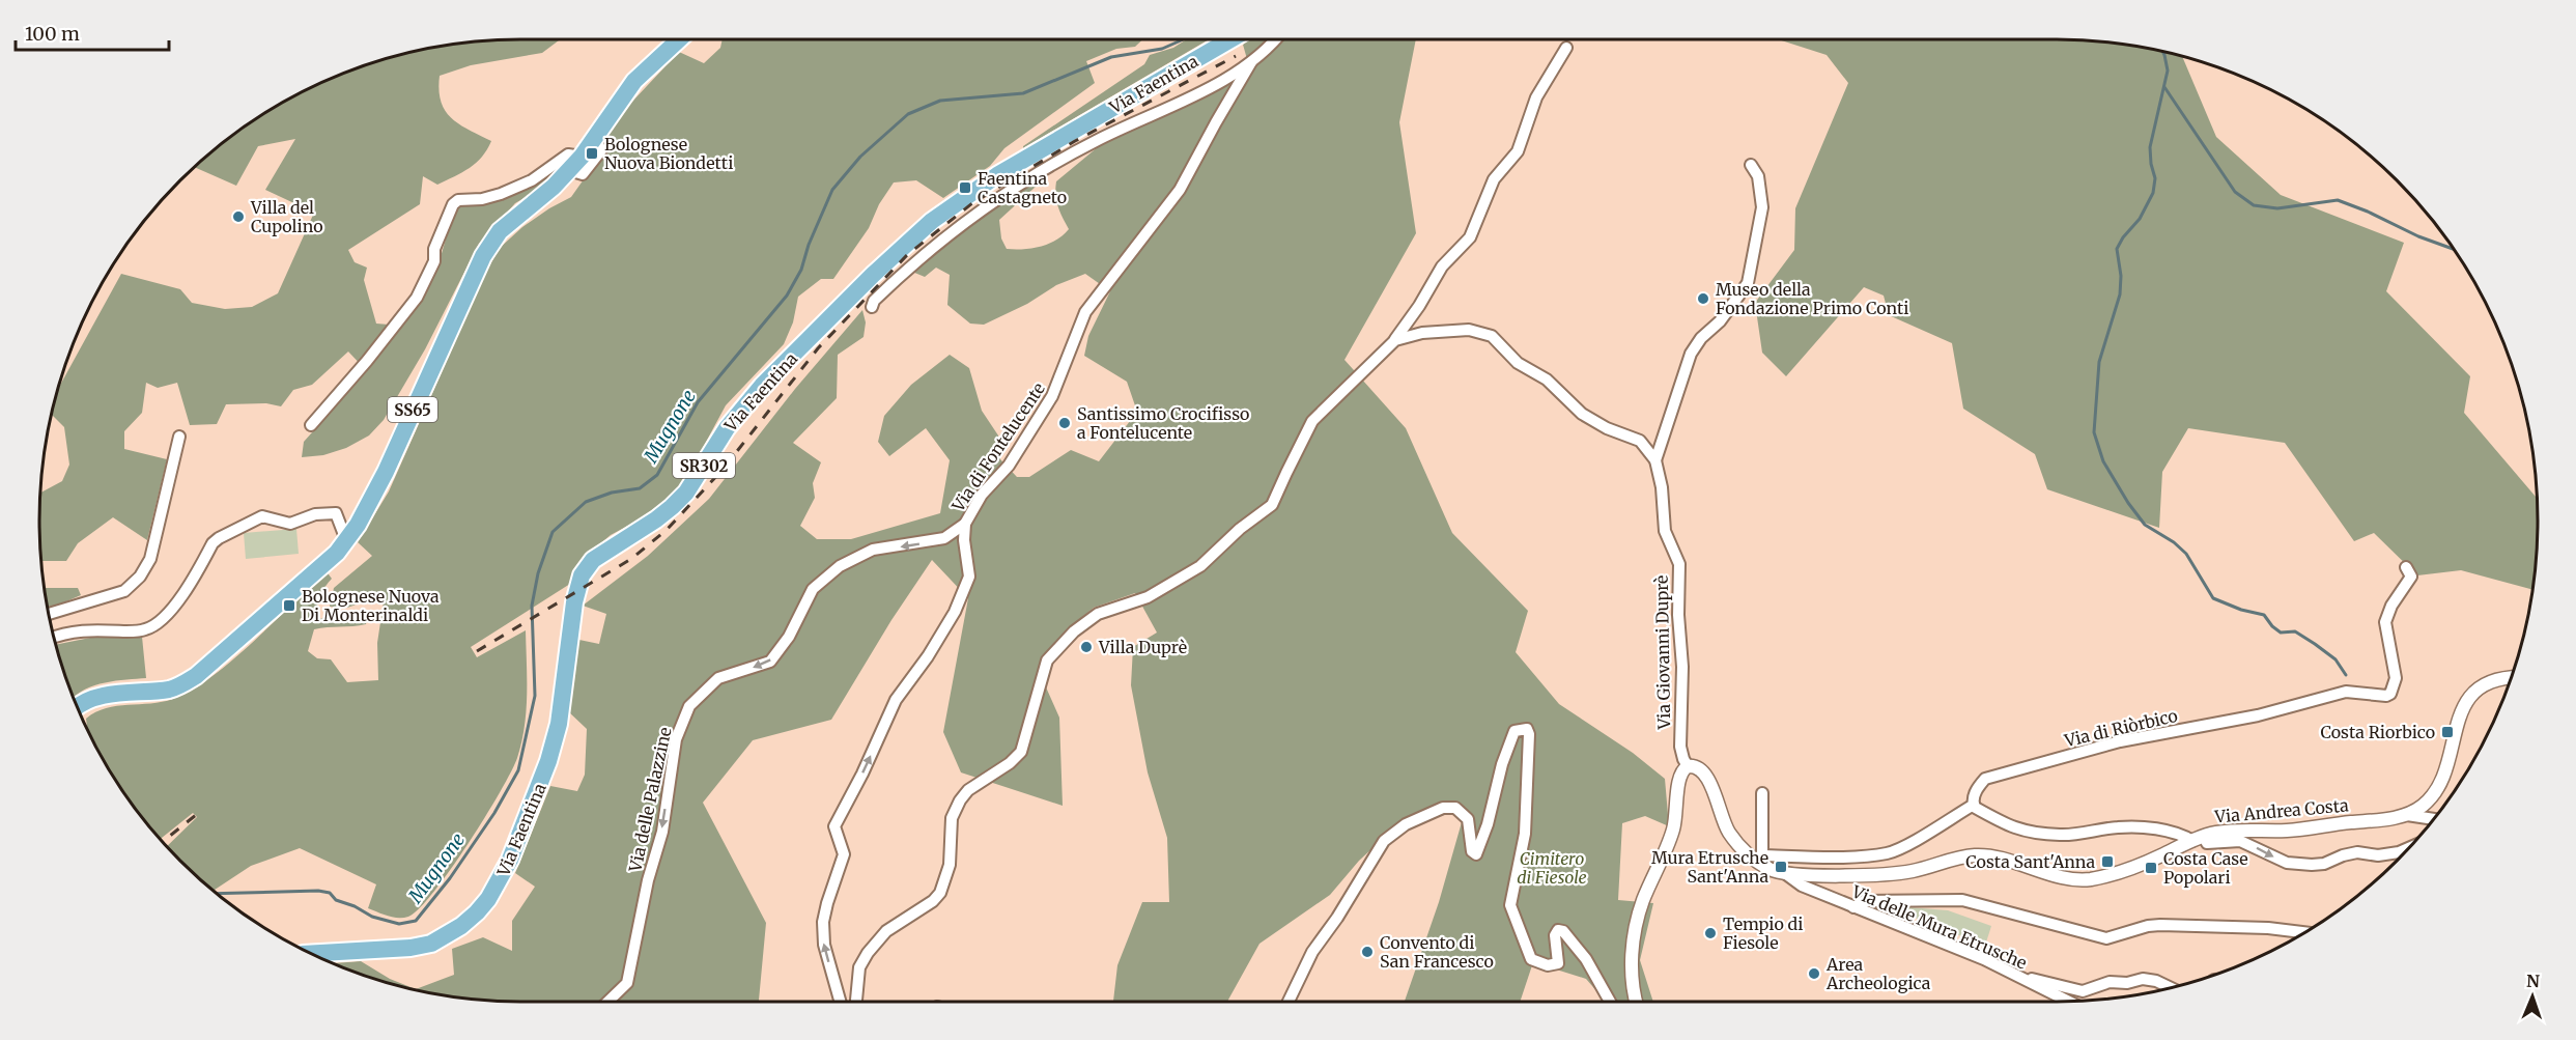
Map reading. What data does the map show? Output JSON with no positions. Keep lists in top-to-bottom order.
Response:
{
  "streets": {
    "main road": ["Via Faentina", "SS65", "SR302"],
    "street": [
      "Via di Fontelucente",
      "Via Giovanni Duprè",
      "Via di Riòrbico",
      "Via delle Palazzine",
      "Via Andrea Costa",
      "Via delle Mura Etrusche"
    ]
  },
  "crossings": [
    ["Via Faentina", "Via di Fontelucente"],
    ["Via di Fontelucente", "Via delle Palazzine"],
    ["Via Andrea Costa", "Via delle Mura Etrusche"]
  ],
  "one_way": ["Via di Fontelucente", "Via delle Palazzine"],
  "water": ["Mugnone"],
  "parks": ["Cimitero di Fiesole"],
  "places": {
    "transit": [
      "Bolognese Nuova Biondetti",
      "Faentina Castagneto",
      "Bolognese Nuova Di Monterinaldi",
      "Costa Riorbico",
      "Costa Sant'Anna",
      "Mura Etrusche Sant'Anna",
      "Costa Case Popolari"
    ],
    "other": [
      "Villa del Cupolino",
      "Museo della Fondazione Primo Conti",
      "Santissimo Crocifisso a Fontelucente",
      "Villa Duprè",
      "Tempio di Fiesole",
      "Convento di San Francesco",
      "Area Archeologica"
    ]
  },
  "scale_bar": "100 m",
  "north": "top"
}
